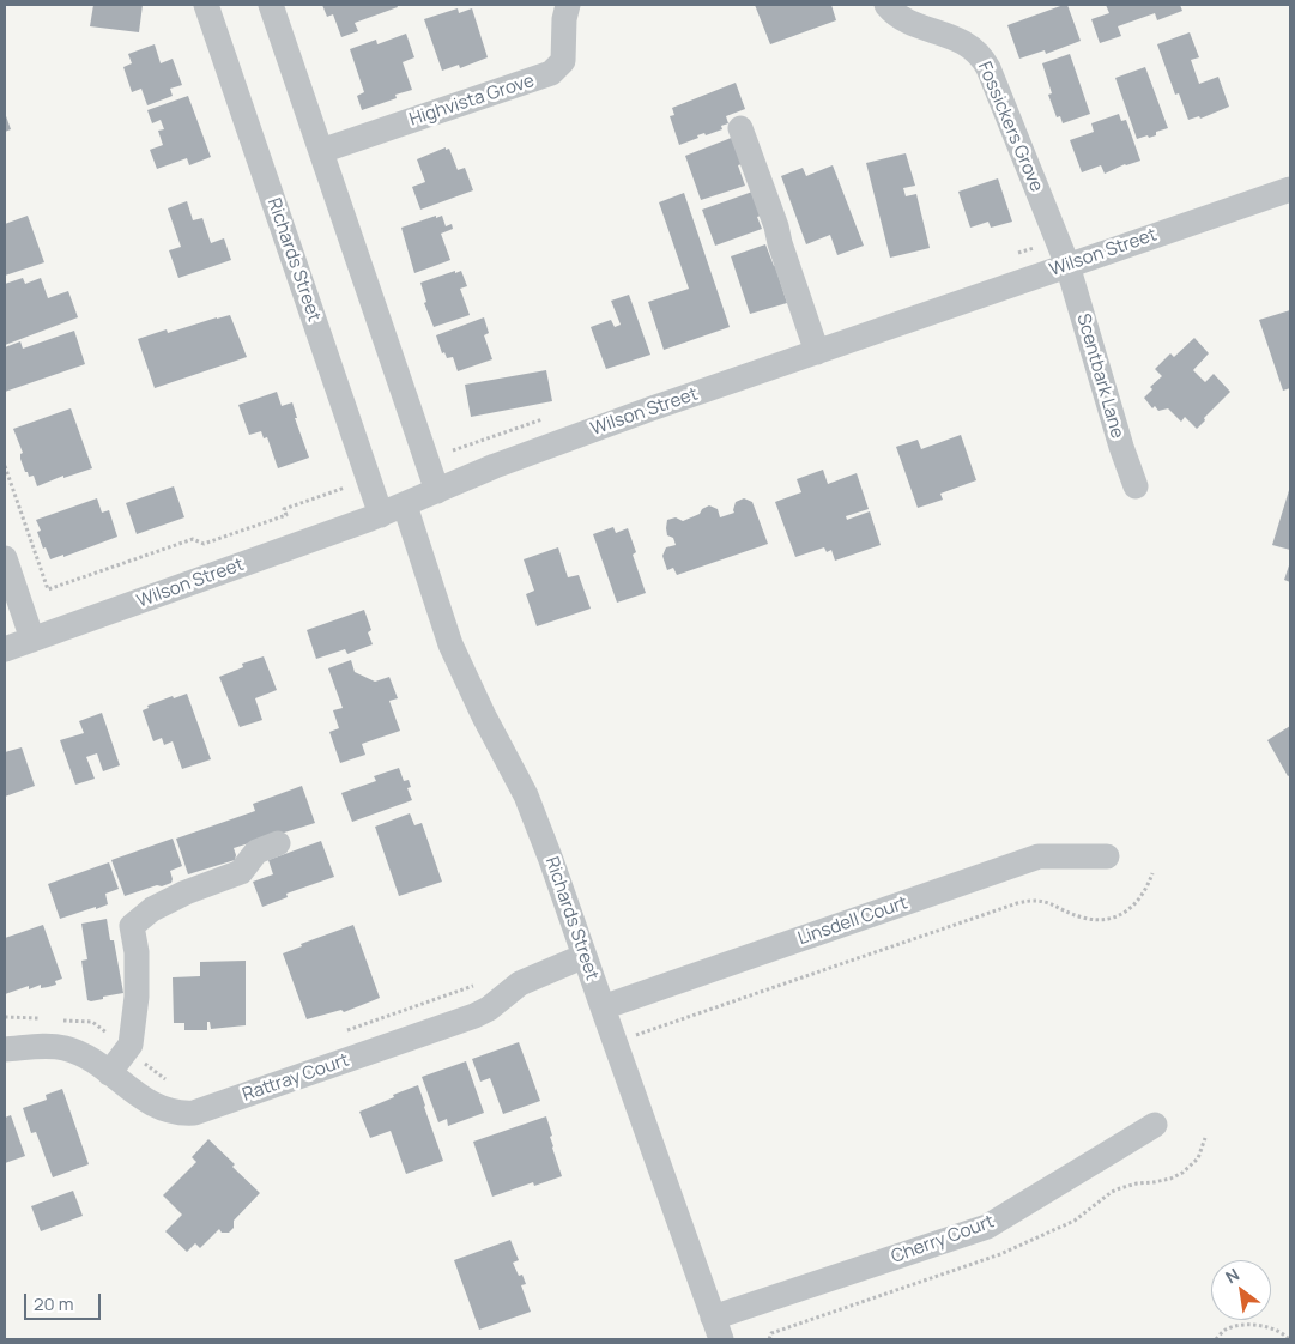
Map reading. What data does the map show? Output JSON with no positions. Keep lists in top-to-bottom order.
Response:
{
  "streets": {
    "street": [
      "Highvista Grove",
      "Fossickers Grove",
      "Wilson Street",
      "Richards Street",
      "Scentbark Lane",
      "Linsdell Court",
      "Rattray Court",
      "Cherry Court"
    ]
  },
  "crossings": [
    ["Fossickers Grove", "Wilson Street"],
    ["Fossickers Grove", "Scentbark Lane"],
    ["Wilson Street", "Richards Street"],
    ["Wilson Street", "Scentbark Lane"],
    ["Richards Street", "Linsdell Court"],
    ["Richards Street", "Rattray Court"],
    ["Richards Street", "Cherry Court"]
  ],
  "scale_bar": "20 m",
  "north": "top left"
}
